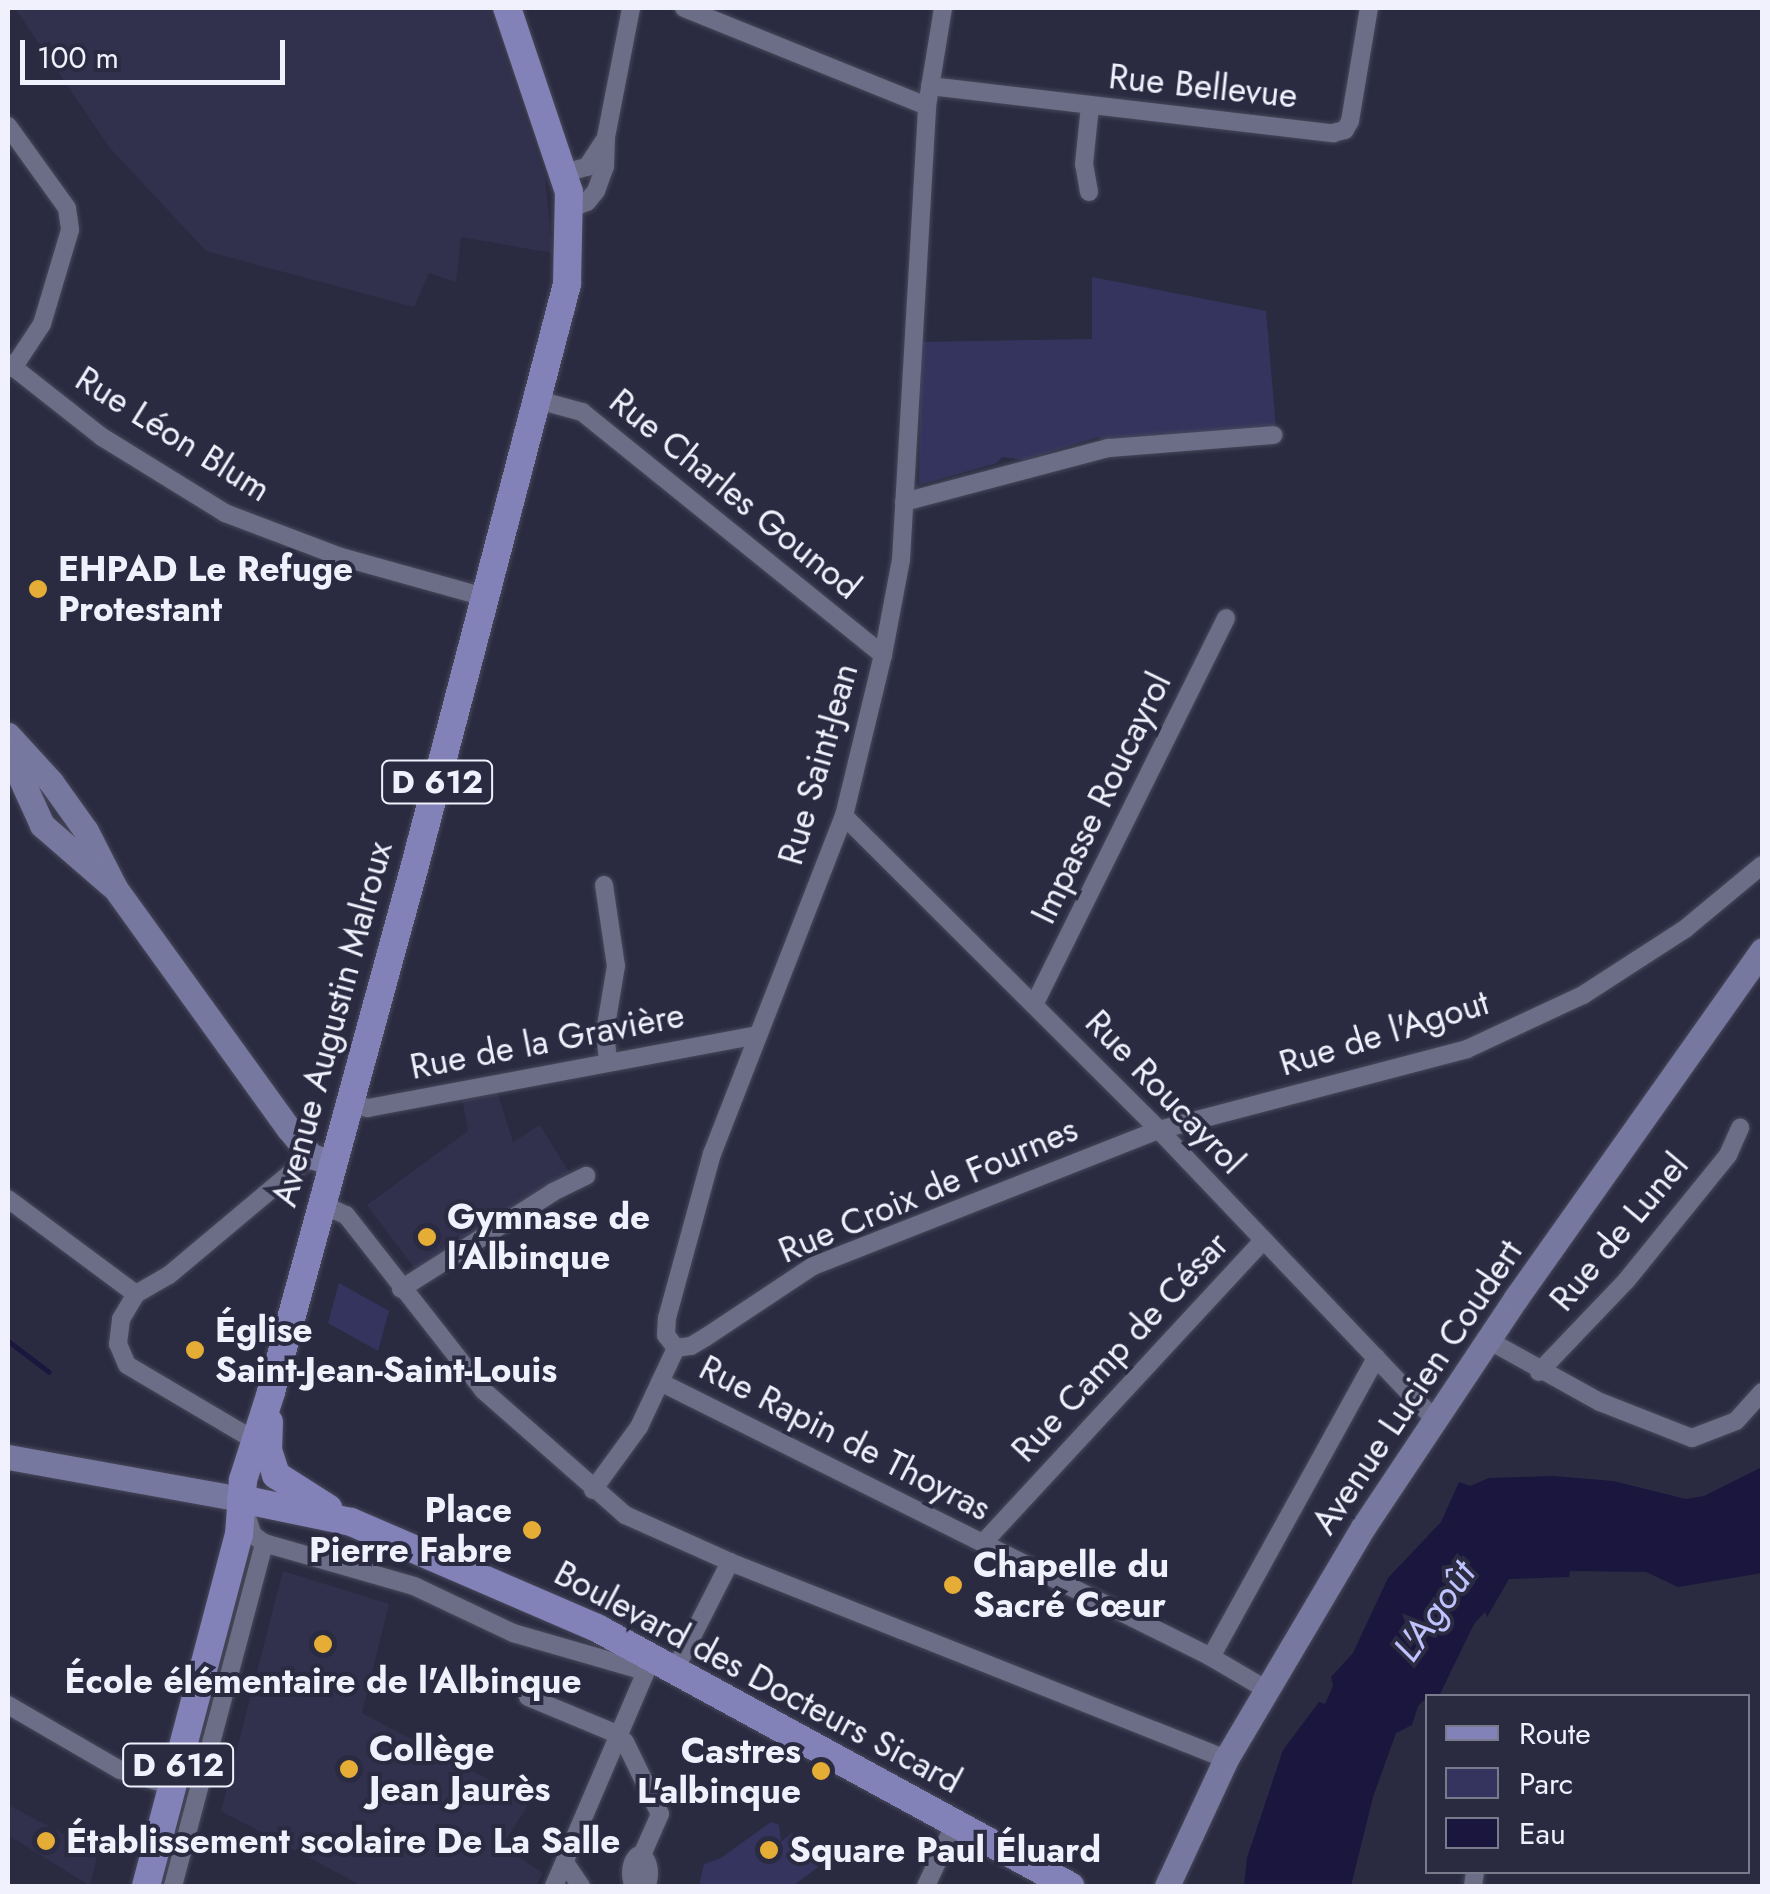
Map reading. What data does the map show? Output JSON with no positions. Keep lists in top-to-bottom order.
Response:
{
  "streets": {
    "main road": [
      "D 612",
      "Avenue Augustin Malroux",
      "Avenue Lucien Coudert",
      "Boulevard des Docteurs Sicard"
    ],
    "street": [
      "Rue Bellevue",
      "Rue Léon Blum",
      "Rue Charles Gounod",
      "Rue Saint-Jean",
      "Impasse Roucayrol",
      "Rue de l'Agout",
      "Rue de la Gravière",
      "Rue Roucayrol",
      "Rue Croix de Fournes",
      "Rue de Lunel",
      "Rue Camp de César",
      "Rue Rapin de Thoyras"
    ]
  },
  "crossings": [
    ["Rue Bellevue", "Rue Saint-Jean"],
    ["Rue Léon Blum", "Avenue Augustin Malroux"],
    ["Rue Charles Gounod", "Rue Saint-Jean"],
    ["Rue Charles Gounod", "Avenue Augustin Malroux"],
    ["Rue Saint-Jean", "Rue de la Gravière"],
    ["Rue Saint-Jean", "Rue Roucayrol"],
    ["Rue Saint-Jean", "Rue Croix de Fournes"],
    ["D 612", "Avenue Augustin Malroux"],
    ["D 612", "Boulevard des Docteurs Sicard"],
    ["Impasse Roucayrol", "Rue Roucayrol"],
    ["Avenue Augustin Malroux", "Rue de la Gravière"],
    ["Avenue Augustin Malroux", "Boulevard des Docteurs Sicard"],
    ["Rue de l'Agout", "Rue Roucayrol"],
    ["Rue de l'Agout", "Rue Croix de Fournes"],
    ["Rue Roucayrol", "Rue Croix de Fournes"],
    ["Rue Roucayrol", "Rue Camp de César"],
    ["Rue Roucayrol", "Avenue Lucien Coudert"],
    ["Rue Camp de César", "Rue Rapin de Thoyras"],
    ["Avenue Lucien Coudert", "Rue Rapin de Thoyras"]
  ],
  "water": ["L'Agoût"],
  "places": [
    "EHPAD Le Refuge Protestant",
    "Gymnase de l'Albinque",
    "Église Saint-Jean-Saint-Louis",
    "Place Pierre Fabre",
    "Chapelle du Sacré Cœur",
    "École élémentaire de l'Albinque",
    "Collège Jean Jaurès",
    "Castres L'albinque",
    "Établissement scolaire De La Salle",
    "Square Paul Éluard"
  ],
  "legend": ["Route", "Parc", "Eau"],
  "scale_bar": "100 m"
}
